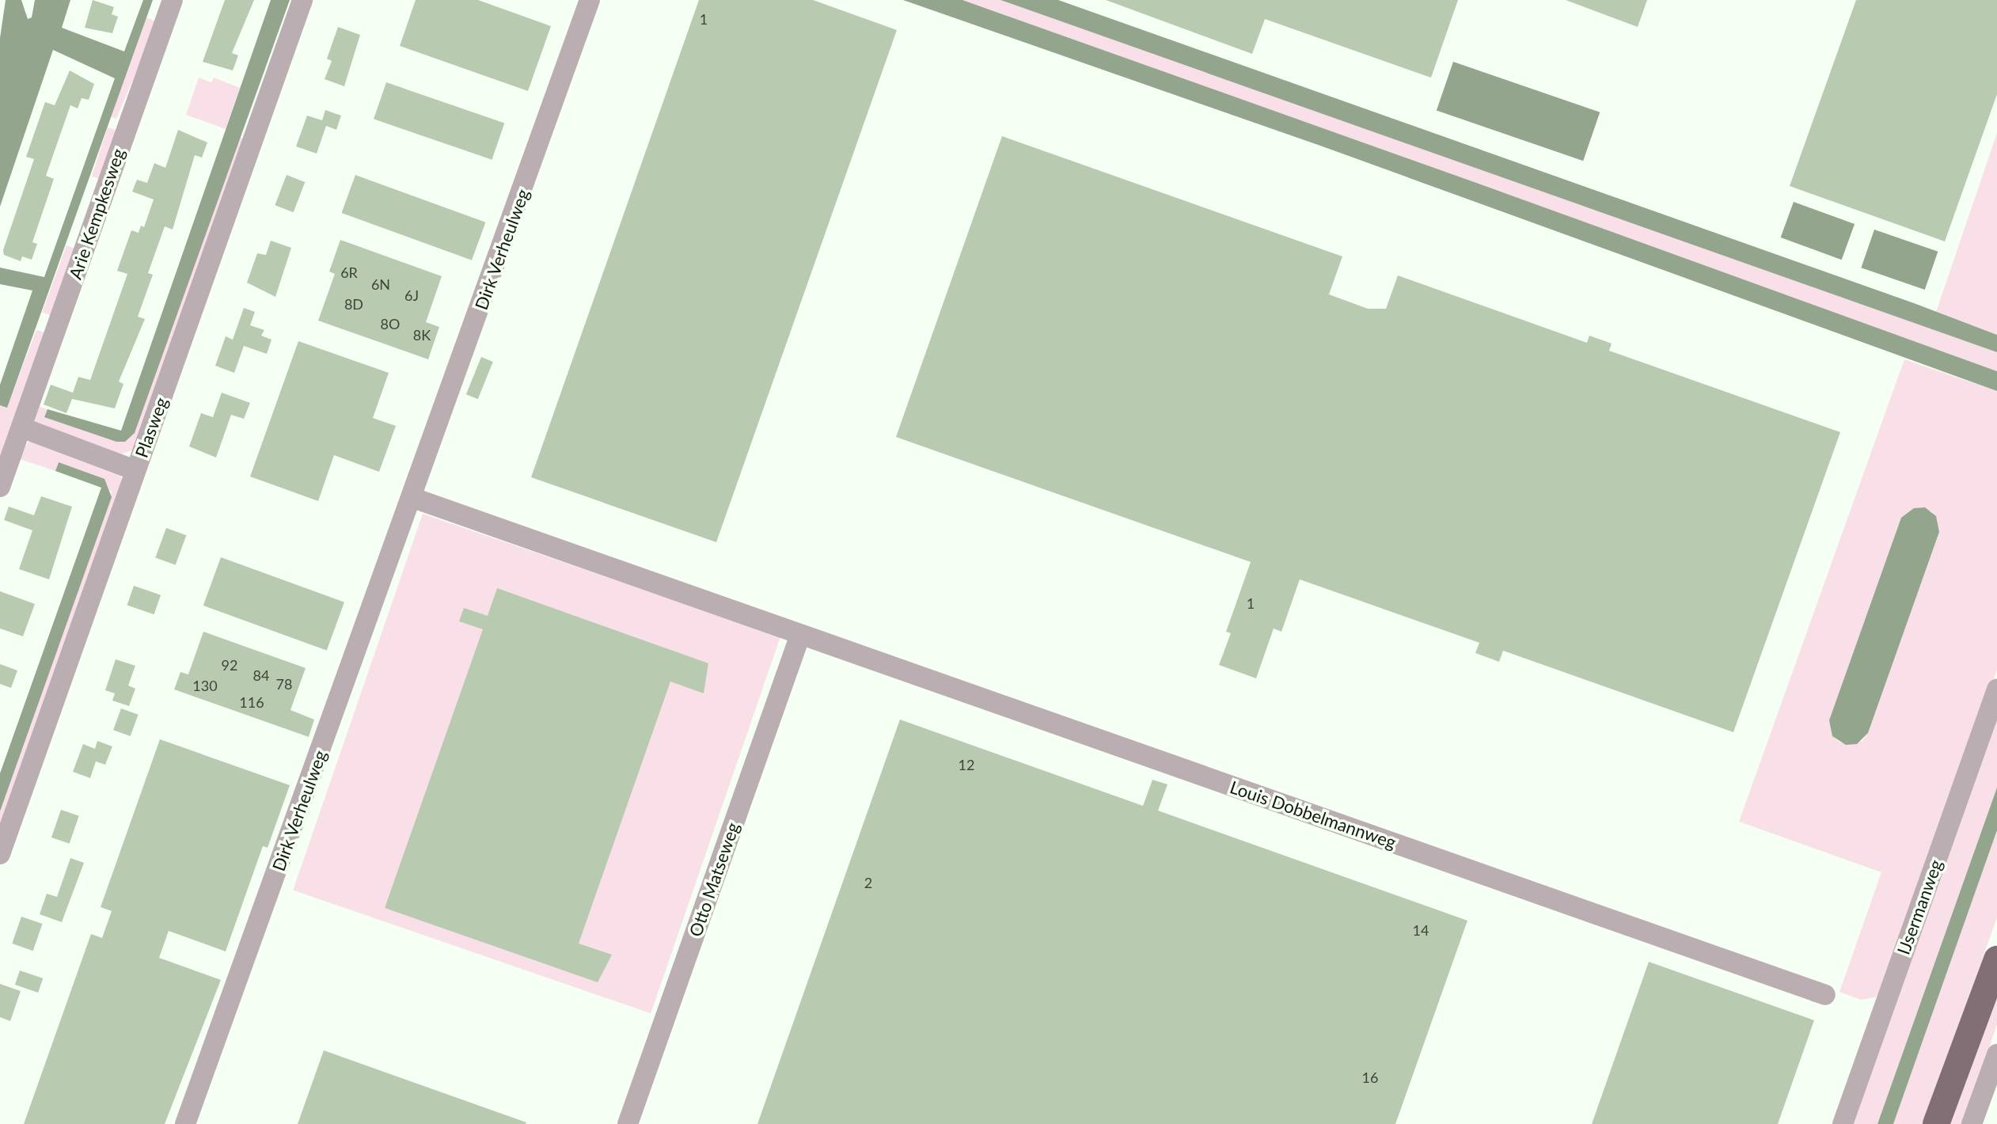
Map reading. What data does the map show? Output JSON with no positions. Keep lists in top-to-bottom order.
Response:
{
  "streets": {
    "street": [
      "Arie Kempkesweg",
      "Dirk Verheulweg",
      "Plasweg",
      "Louis Dobbelmannweg",
      "Otto Matseweg",
      "IJsermanweg"
    ]
  },
  "crossings": [
    ["Louis Dobbelmannweg", "Otto Matseweg"]
  ],
  "house_numbers": [
    "1",
    "6R",
    "6N",
    "6J",
    "8D",
    "8O",
    "8K",
    "1",
    "92",
    "84",
    "78",
    "130",
    "116",
    "12",
    "2",
    "14",
    "16"
  ]
}
